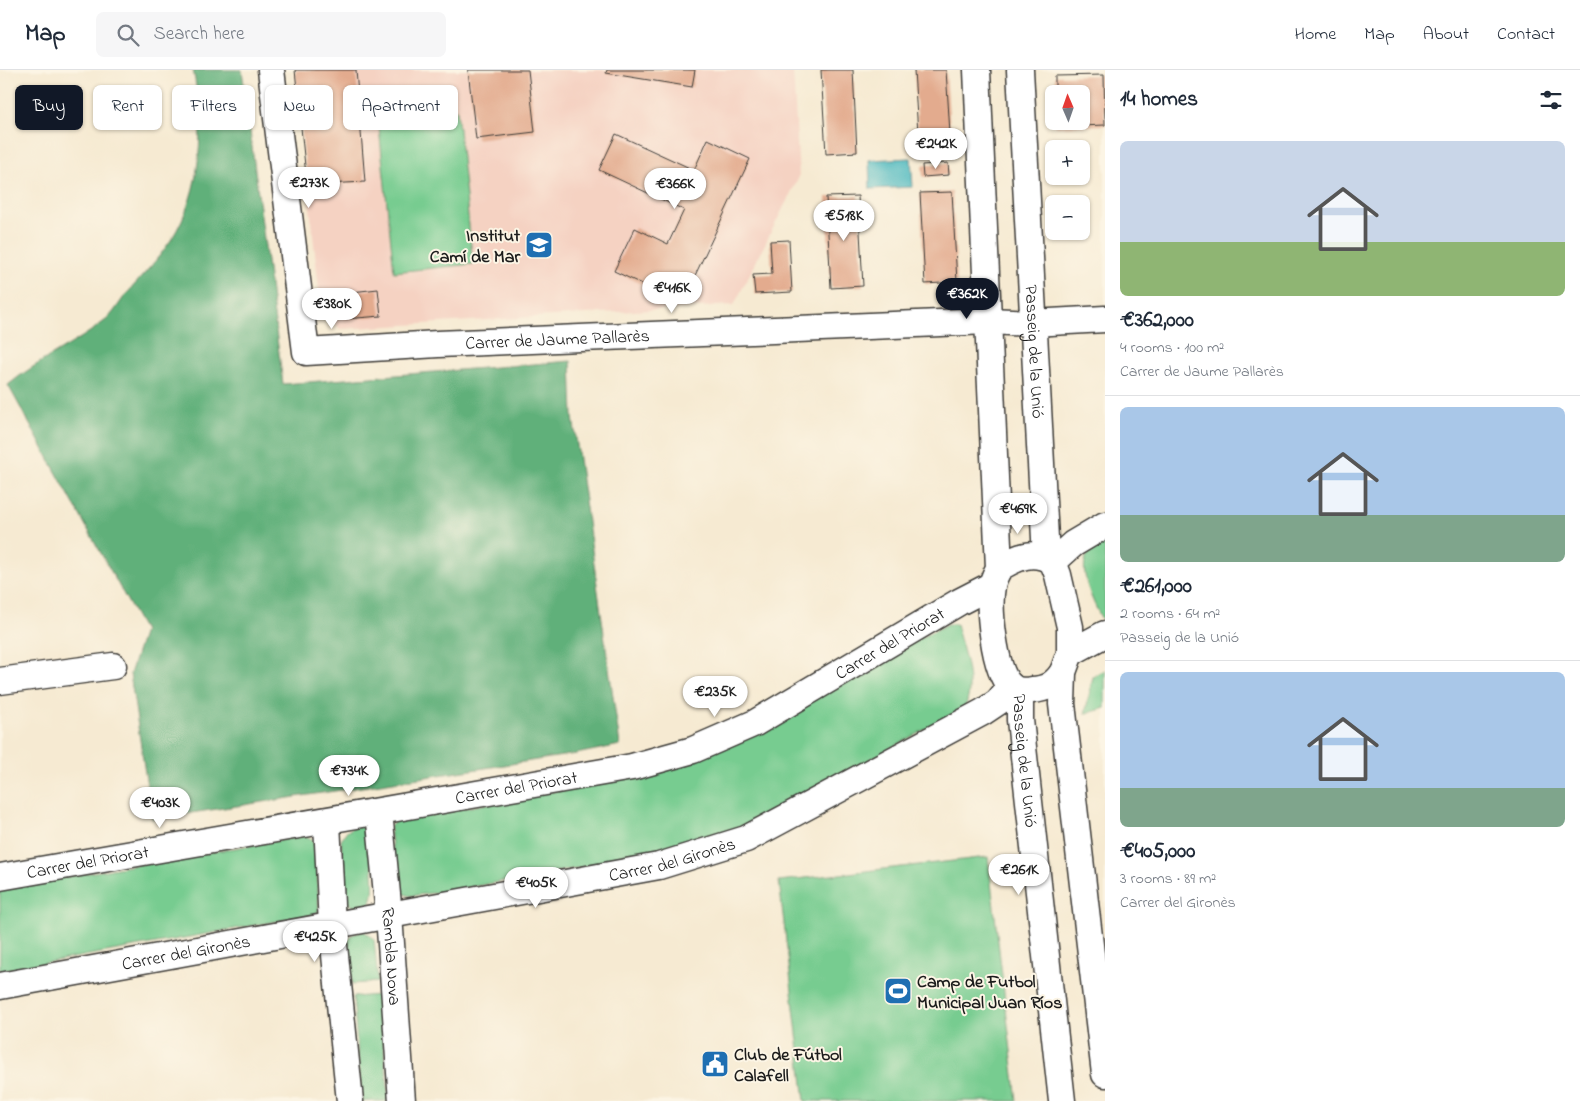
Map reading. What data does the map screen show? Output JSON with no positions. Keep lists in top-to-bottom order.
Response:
{
  "streets": {
    "street": [
      "Carrer de Jaume Pallarès",
      "Passeig de la Unió",
      "Carrer del Priorat",
      "Carrer del Gironès",
      "Rambla Nova"
    ]
  },
  "crossings": [
    ["Carrer de Jaume Pallarès", "Passeig de la Unió"],
    ["Passeig de la Unió", "Carrer del Priorat"],
    ["Passeig de la Unió", "Carrer del Gironès"],
    ["Carrer del Priorat", "Rambla Nova"],
    ["Carrer del Gironès", "Rambla Nova"]
  ],
  "places": {
    "school or university": ["Institut Camí de Mar"],
    "sports": ["Camp de Futbol Municipal Juan Ríos"],
    "public building": ["Club de Fútbol Calafell"]
  },
  "north": "top",
  "page": {
    "header": "Map",
    "search": "Search here",
    "nav": [
      "Home",
      "Map",
      "About",
      "Contact"
    ],
    "heading": "14 homes",
    "map_buttons": ["+", "−"],
    "chip": [
      "Buy",
      "Rent",
      "Filters",
      "New",
      "Apartment"
    ],
    "price": [
      "€242K",
      "€273K",
      "€366K",
      "€518K",
      "€416K",
      "€362K",
      "€380K",
      "€469K",
      "€235K",
      "€734K",
      "€403K",
      "€261K",
      "€405K",
      "€425K"
    ],
    "list": [
      {
        "name": "€362,000",
        "note": "4 rooms · 100 m² · Carrer de Jaume Pallarès"
      },
      {
        "name": "€261,000",
        "note": "2 rooms · 64 m² · Passeig de la Unió"
      },
      {
        "name": "€405,000",
        "note": "3 rooms · 89 m² · Carrer del Gironès"
      }
    ]
  }
}
